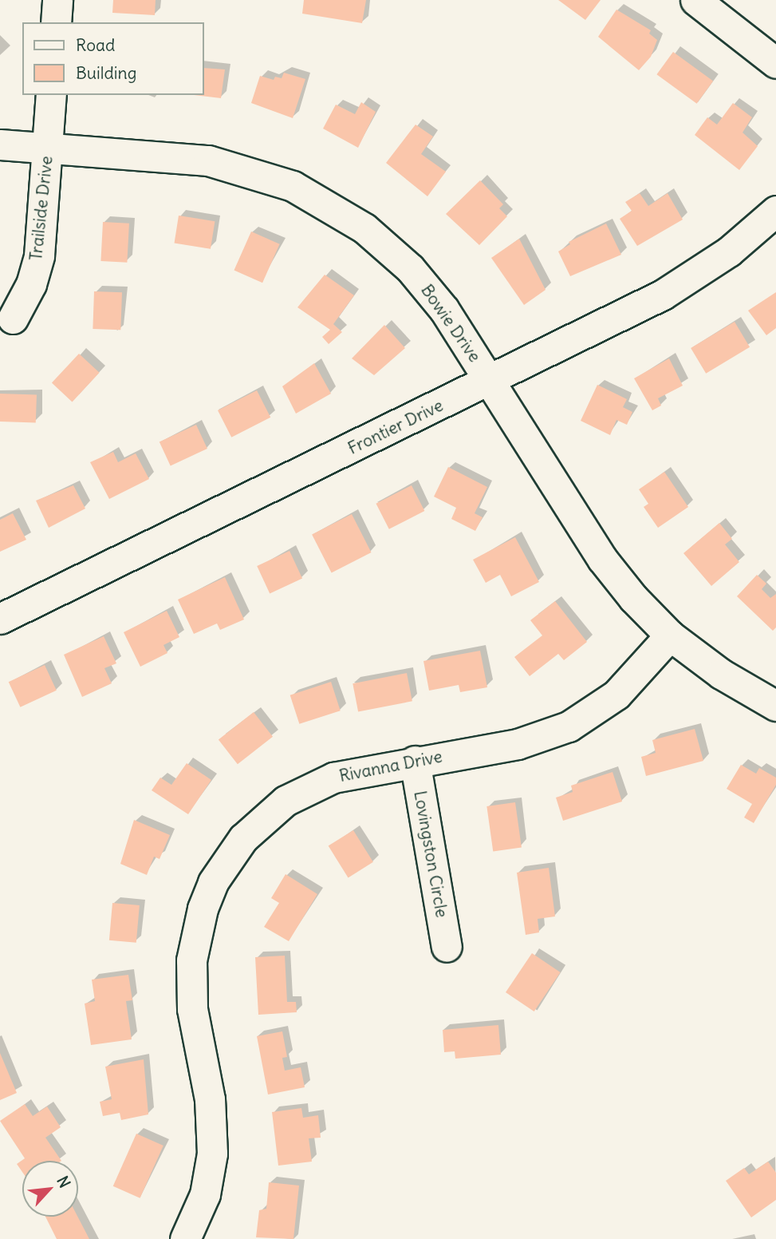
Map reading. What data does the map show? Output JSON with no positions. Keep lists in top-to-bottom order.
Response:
{
  "streets": {
    "street": [
      "Trailside Drive",
      "Bowie Drive",
      "Frontier Drive",
      "Rivanna Drive",
      "Lovingston Circle"
    ]
  },
  "crossings": [
    ["Trailside Drive", "Bowie Drive"],
    ["Bowie Drive", "Frontier Drive"],
    ["Bowie Drive", "Rivanna Drive"],
    ["Rivanna Drive", "Lovingston Circle"]
  ],
  "legend": ["Road", "Building"],
  "north": "top right"
}
